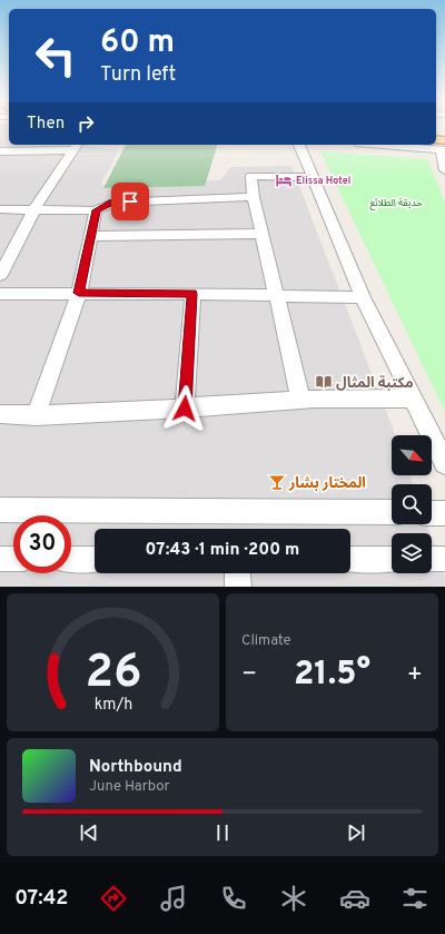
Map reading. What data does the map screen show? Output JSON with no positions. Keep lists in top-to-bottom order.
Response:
{
  "parks": ["حديقة الطلائع"],
  "places": {
    "hotel": ["Elissa Hotel"],
    "library": ["مكتبة المثال"],
    "bar": ["المختار بشار"]
  },
  "north": "bottom right",
  "page": {
    "turn": ["60 m", "Turn left"],
    "then": "Then",
    "limit": "30",
    "trip": "07:43 · 1 min · 200 m",
    "tile": "Climate",
    "heat": ["−", "21.5°", "+"],
    "song": ["Northbound", "June Harbor"],
    "tabs": "07:42",
    "gauge": ["26", "km/h"]
  }
}
